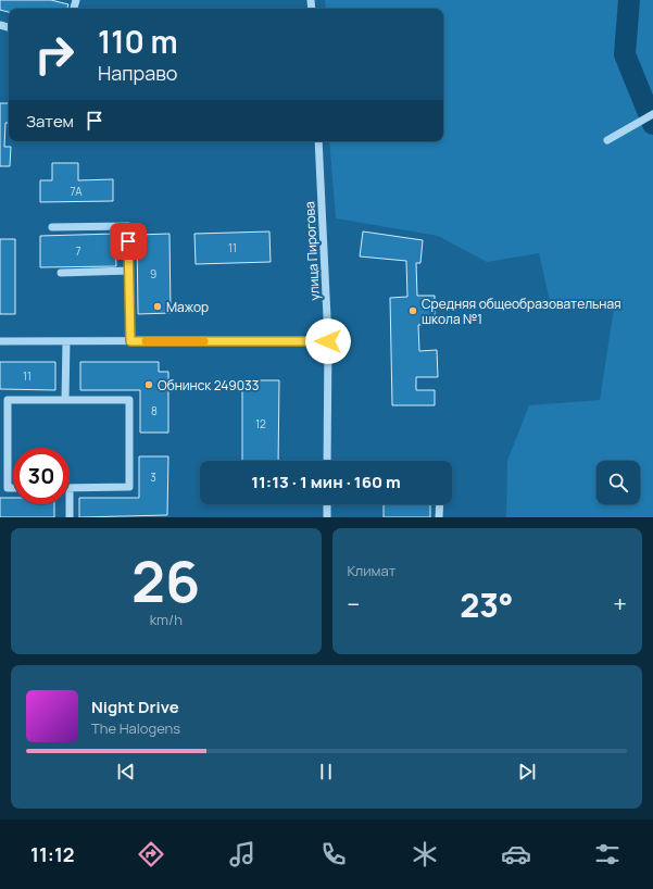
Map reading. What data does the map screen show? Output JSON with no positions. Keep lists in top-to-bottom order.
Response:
{
  "streets": {
    "street": ["улица Пирогова"]
  },
  "places": ["Мажор", "Средняя общеобразовательная школа №1", "Обнинск 249033"],
  "house_numbers": [
    "7А",
    "11",
    "7",
    "9",
    "11",
    "8",
    "12",
    "3"
  ],
  "page": {
    "turn": ["110 m", "Направо"],
    "then": "Затем",
    "limit": "30",
    "trip": "11:13 · 1 мин · 160 m",
    "tile": [
      ["26", "km/h"],
      "Климат"
    ],
    "heat": ["−", "23°", "+"],
    "song": ["Night Drive", "The Halogens"],
    "tabs": "11:12"
  }
}
